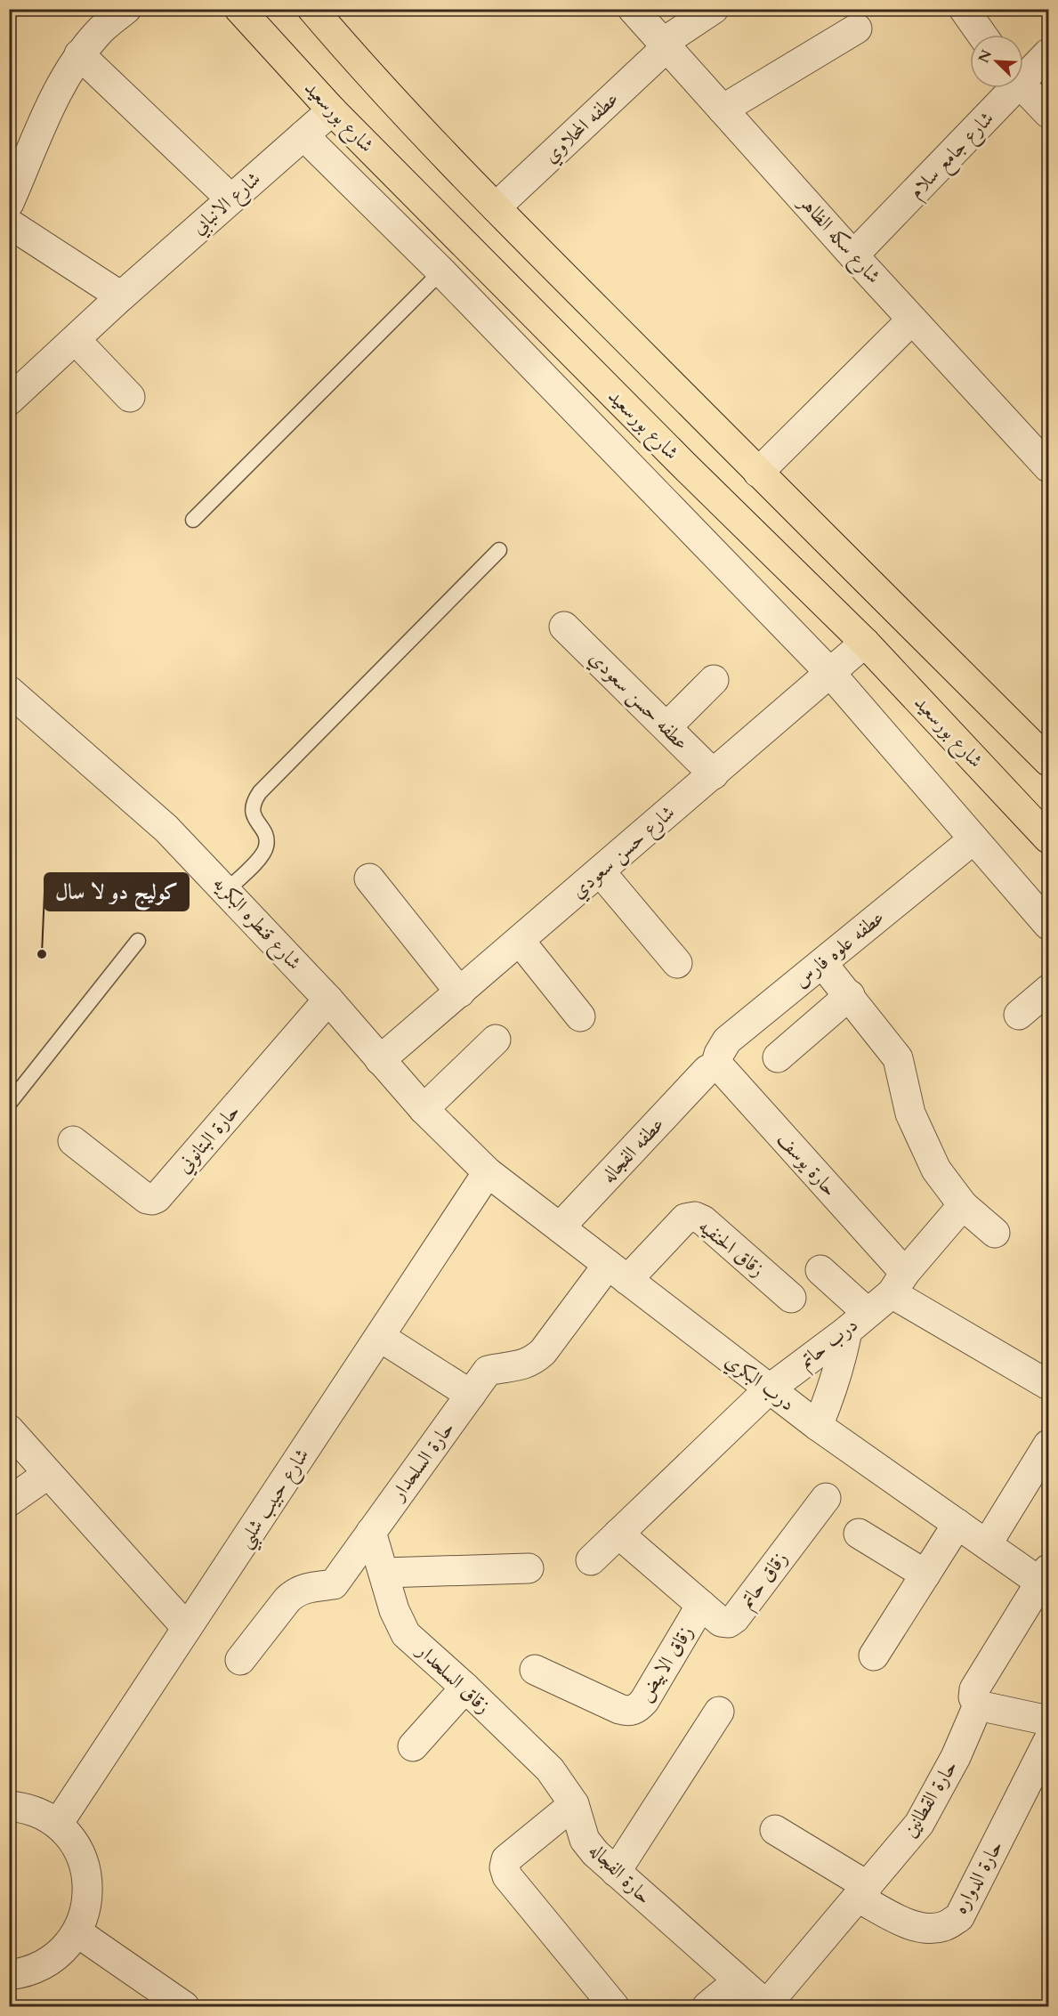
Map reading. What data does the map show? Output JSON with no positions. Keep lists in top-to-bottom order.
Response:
{
  "streets": {
    "main road": ["شارع بورسعيد"],
    "street": [
      "عطفه المحلاوي",
      "شارع جامع سلام",
      "شارع الانبابي",
      "شارع سكه الظاهر",
      "عطفه حسن سعودي",
      "شارع حسن سعودي",
      "شارع قنطره البكريه",
      "عطفه علوه فارس",
      "حارة البتانوني",
      "عطفه الفجاله",
      "حارة يوسف",
      "زقاق الحنفيه",
      "درب حاتم",
      "درب البكري",
      "حارة السلحدار",
      "شارع حبيب شلبي",
      "زقاق حاتم",
      "زقاق الابيض",
      "زقاق السلحدار",
      "حارة القطانين",
      "حارة الفجاله",
      "حارة الدواره"
    ]
  },
  "crossings": [
    ["شارع بورسعيد", "شارع الانبابي"],
    ["شارع بورسعيد", "شارع حسن سعودي"],
    ["شارع بورسعيد", "عطفه علوه فارس"],
    ["عطفه المحلاوي", "شارع سكه الظاهر"],
    ["شارع جامع سلام", "شارع سكه الظاهر"],
    ["عطفه حسن سعودي", "شارع حسن سعودي"],
    ["شارع حسن سعودي", "شارع قنطره البكريه"],
    ["شارع قنطره البكريه", "حارة البتانوني"],
    ["شارع قنطره البكريه", "درب البكري"],
    ["شارع قنطره البكريه", "شارع حبيب شلبي"],
    ["عطفه علوه فارس", "عطفه الفجاله"],
    ["عطفه علوه فارس", "حارة يوسف"],
    ["عطفه الفجاله", "حارة يوسف"],
    ["عطفه الفجاله", "درب البكري"],
    ["حارة يوسف", "درب حاتم"],
    ["زقاق الحنفيه", "درب البكري"],
    ["زقاق الحنفيه", "حارة السلحدار"],
    ["درب حاتم", "درب البكري"],
    ["درب حاتم", "زقاق حاتم"],
    ["درب البكري", "حارة السلحدار"],
    ["درب البكري", "شارع حبيب شلبي"],
    ["درب البكري", "حارة القطانين"],
    ["حارة السلحدار", "زقاق السلحدار"],
    ["زقاق حاتم", "زقاق الابيض"],
    ["زقاق السلحدار", "حارة الفجاله"],
    ["حارة القطانين", "حارة الفجاله"],
    ["حارة القطانين", "حارة الدواره"]
  ],
  "places": ["كوليج دو لا سال"],
  "north": "top left"
}
